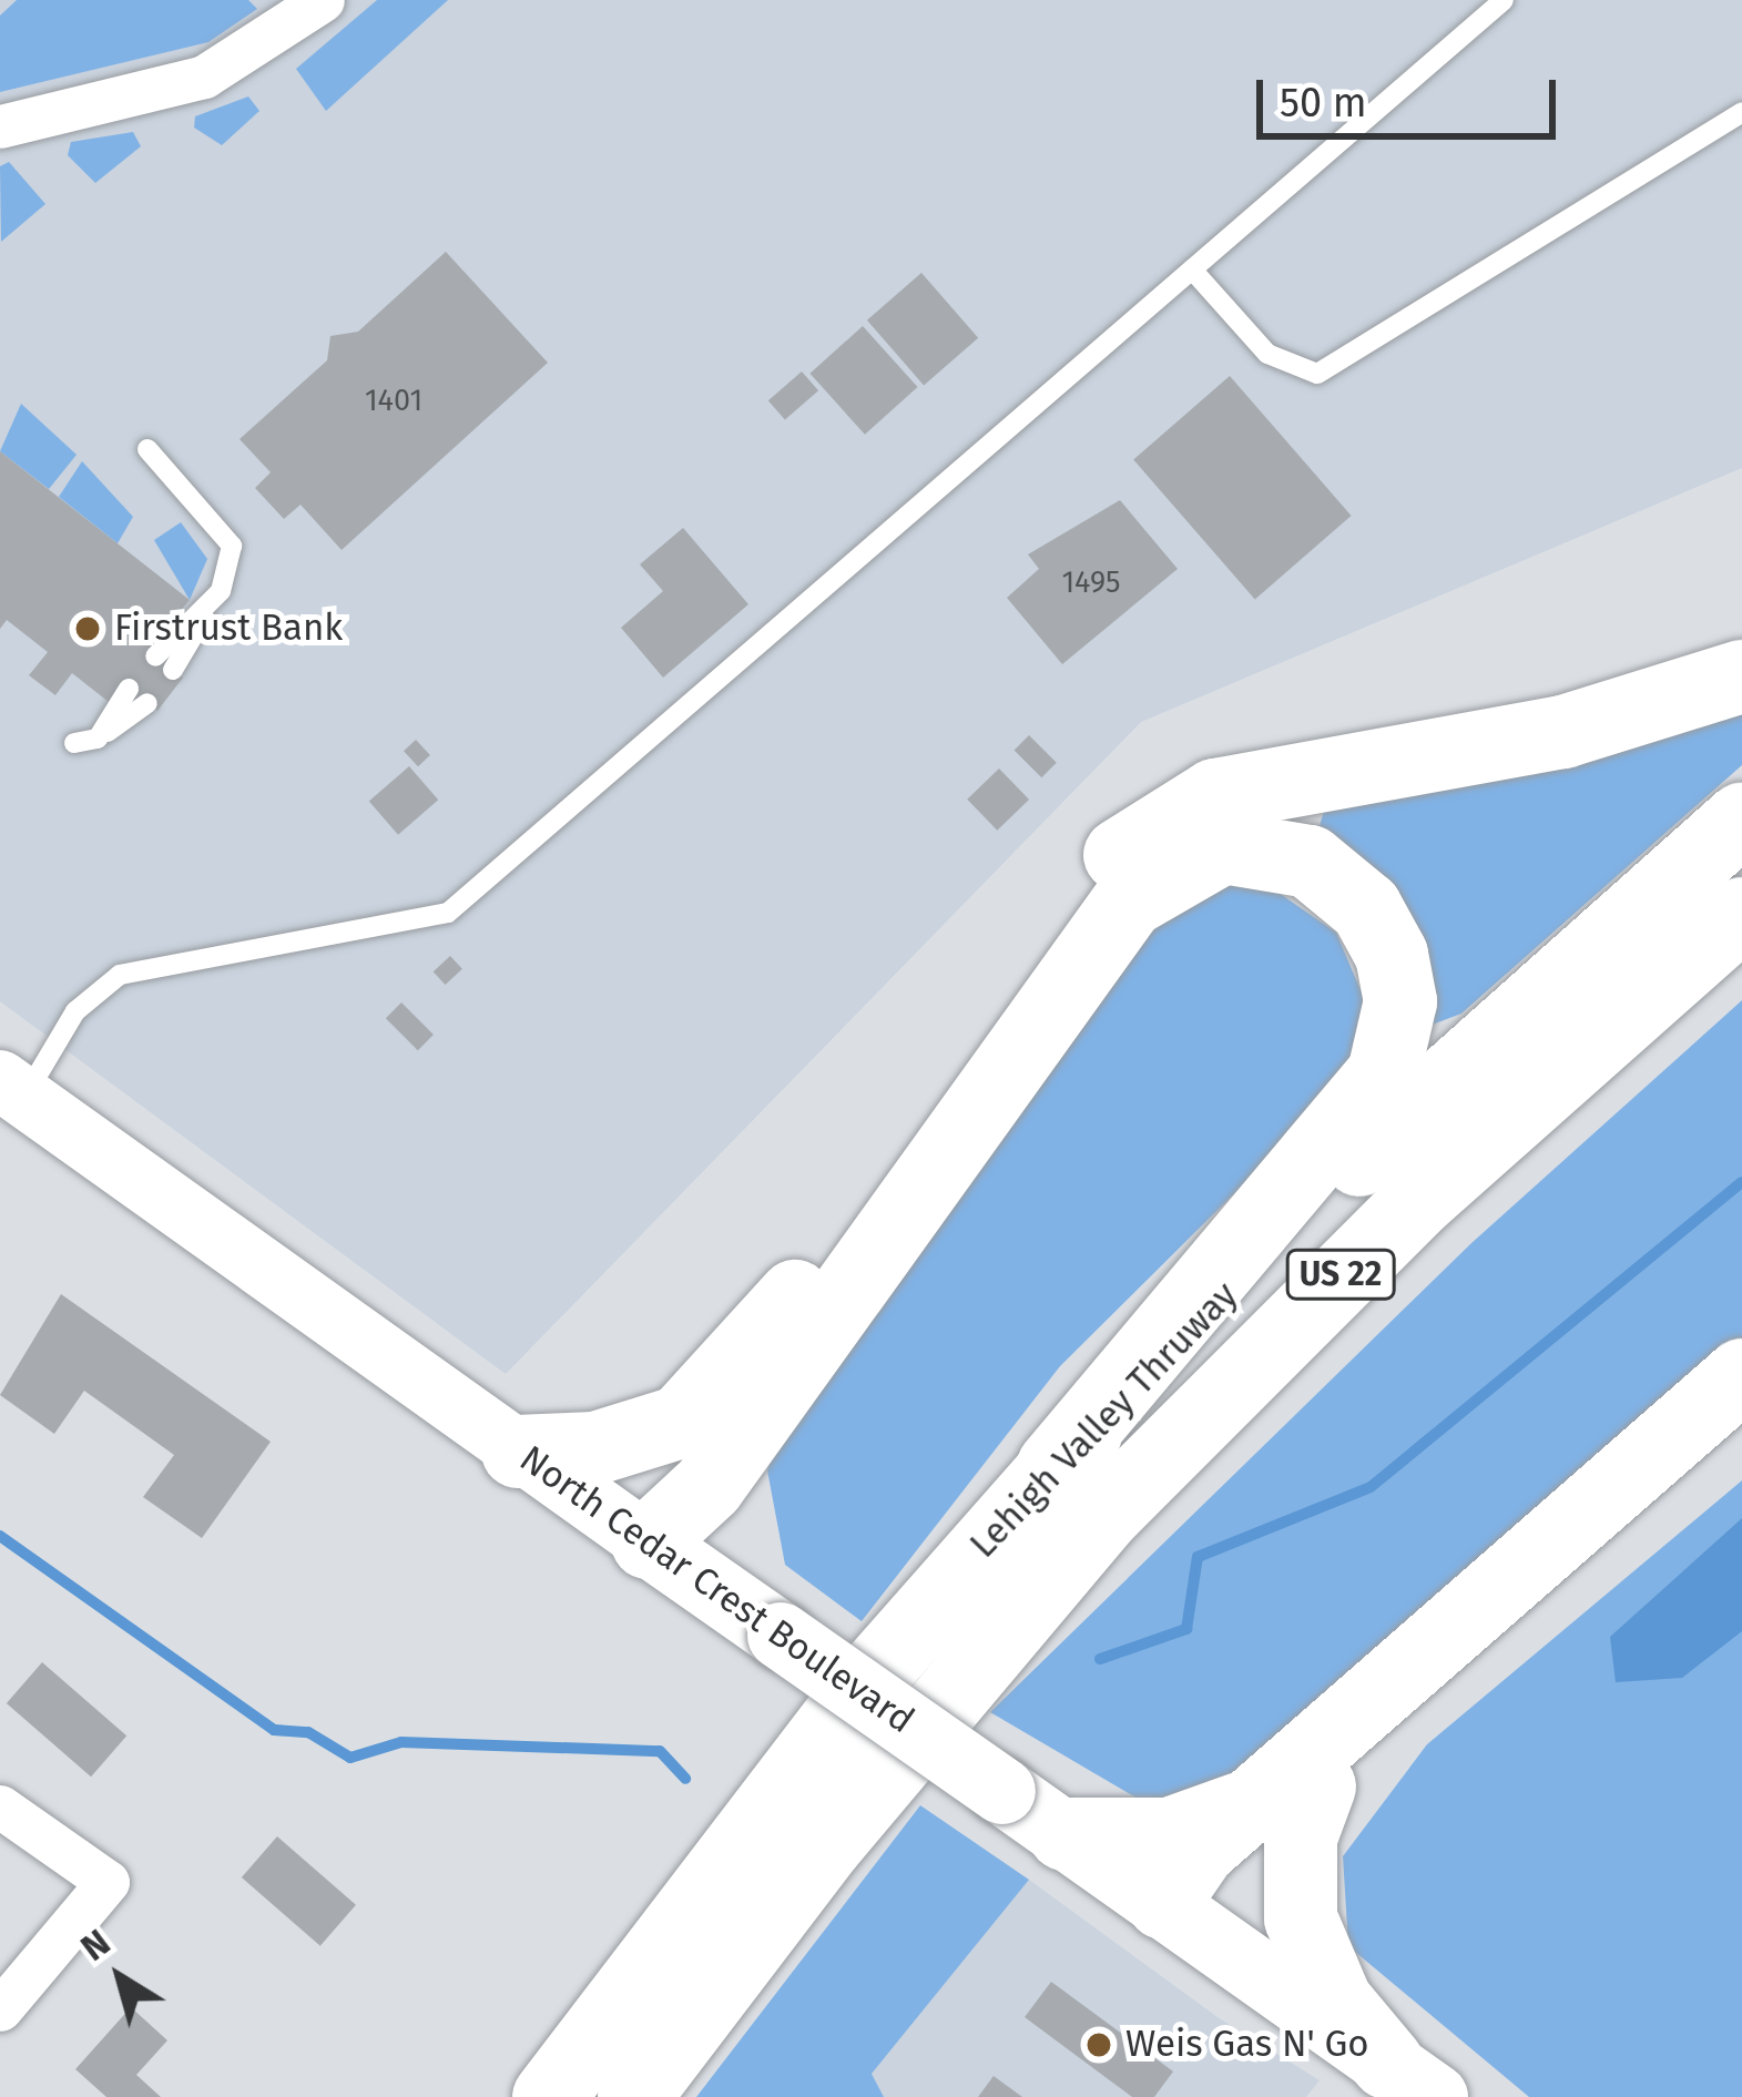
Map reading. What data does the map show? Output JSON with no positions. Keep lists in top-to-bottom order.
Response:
{
  "streets": {
    "highway": ["US 22", "Lehigh Valley Thruway"],
    "main road": ["North Cedar Crest Boulevard"]
  },
  "places": ["Firstrust Bank", "Weis Gas N' Go"],
  "house_numbers": ["1401", "1495"],
  "scale_bar": "50 m",
  "north": "top left"
}
